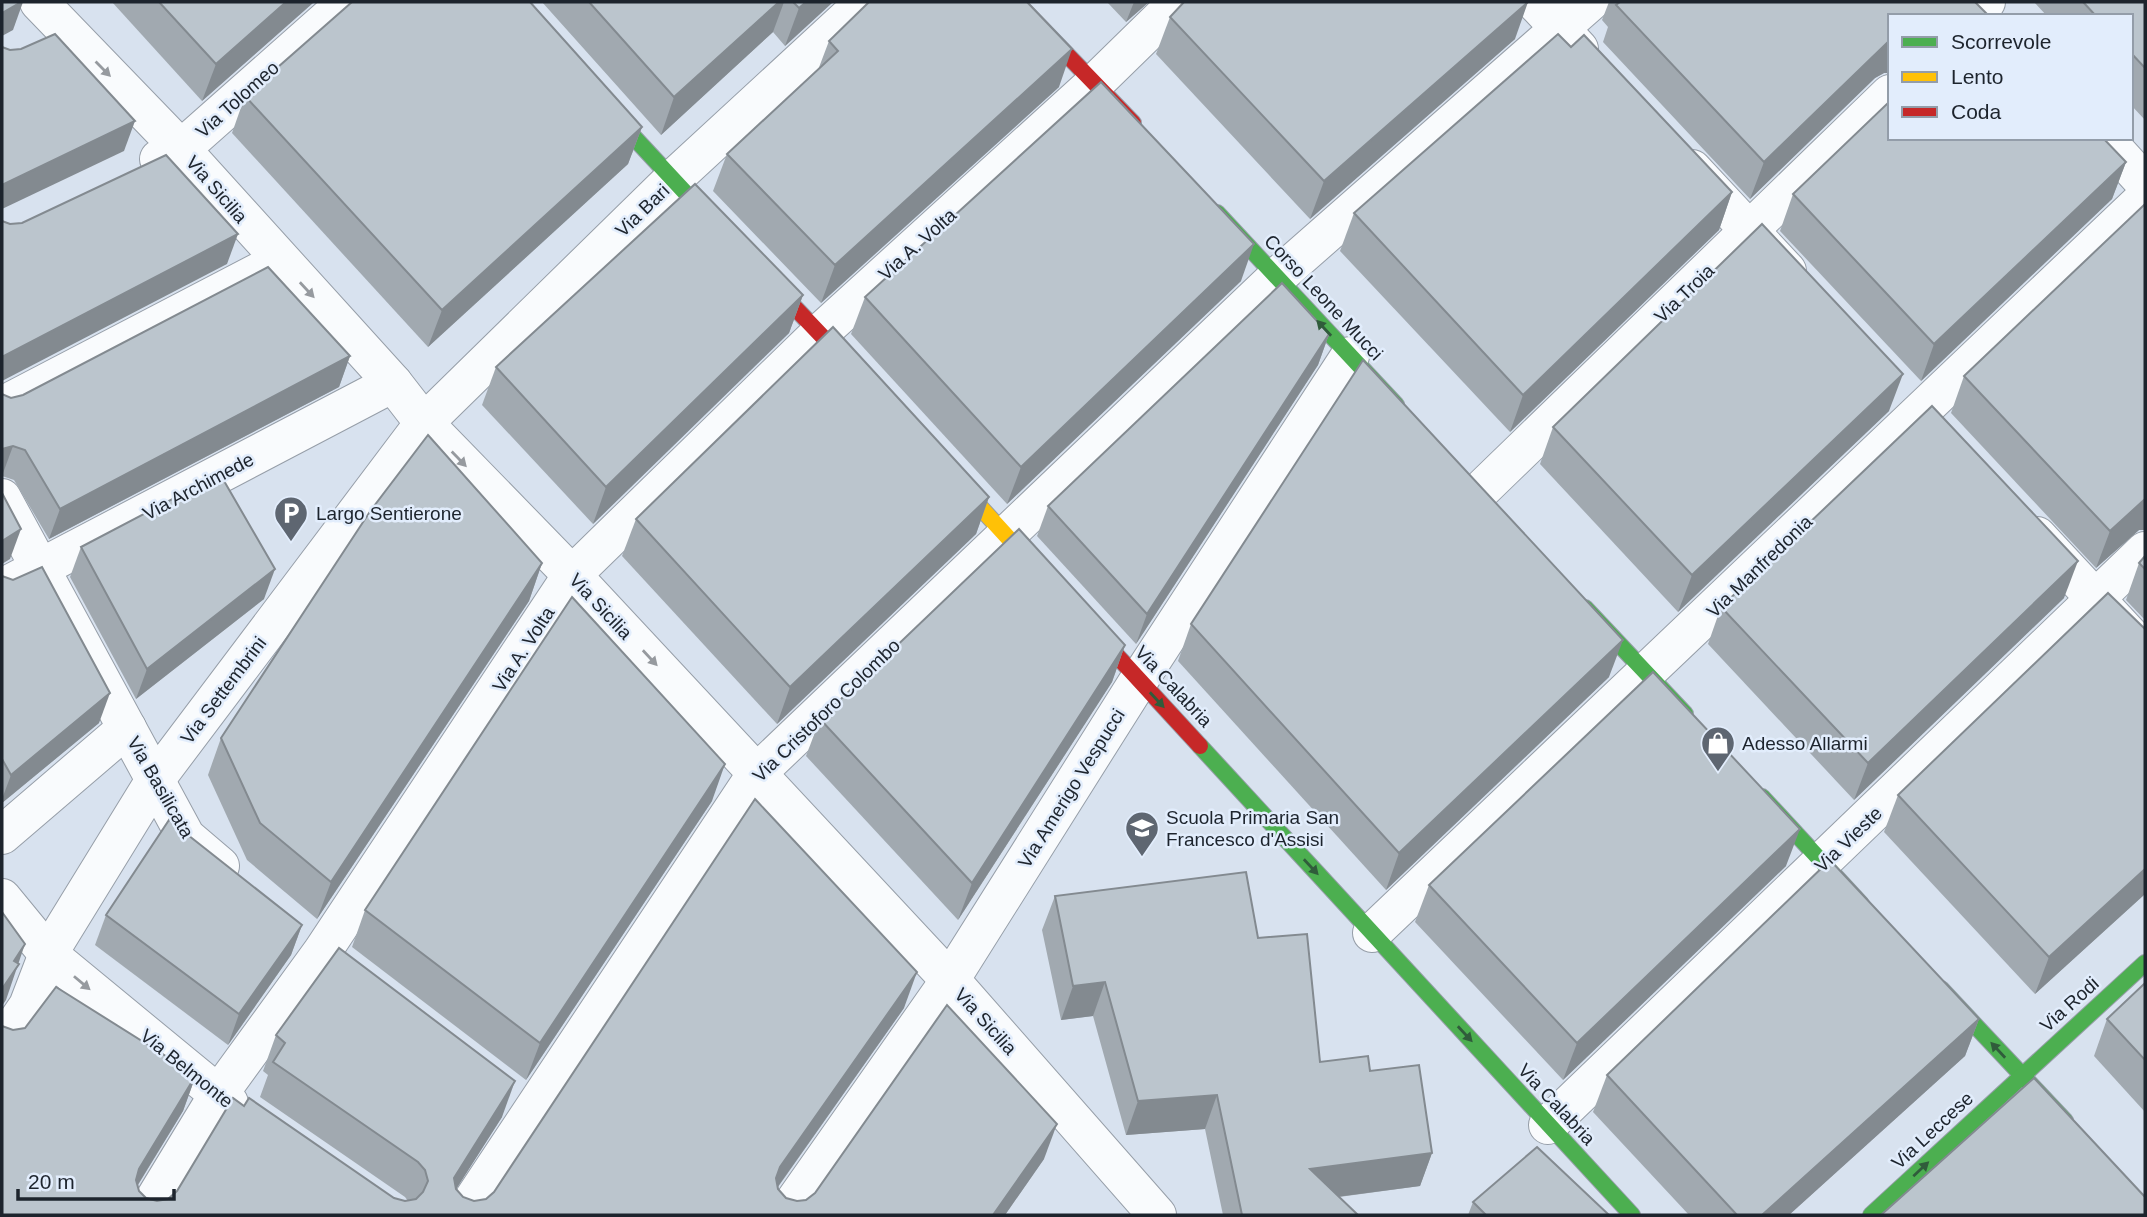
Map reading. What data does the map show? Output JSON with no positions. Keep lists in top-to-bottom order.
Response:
{
  "streets": {
    "street": [
      "Via Tolomeo",
      "Via Sicilia",
      "Via Bari",
      "Via A. Volta",
      "Via Troia",
      "Corso Leone Mucci",
      "Via Archimede",
      "Via Manfredonia",
      "Via Calabria",
      "Via Settembrini",
      "Via Cristoforo Colombo",
      "Via Basilicata",
      "Via Amerigo Vespucci",
      "Via Vieste",
      "Via Rodi",
      "Via Belmonte",
      "Via Leccese"
    ]
  },
  "crossings": [
    ["Via Tolomeo", "Via Sicilia"],
    ["Via Sicilia", "Via Bari"],
    ["Via Sicilia", "Via A. Volta"],
    ["Via Sicilia", "Via Archimede"],
    ["Via Sicilia", "Via Settembrini"],
    ["Via Sicilia", "Via Cristoforo Colombo"],
    ["Via Sicilia", "Via Amerigo Vespucci"],
    ["Via Bari", "Via Settembrini"],
    ["Via A. Volta", "Via Belmonte"],
    ["Corso Leone Mucci", "Via Cristoforo Colombo"],
    ["Corso Leone Mucci", "Via Amerigo Vespucci"],
    ["Via Archimede", "Via Basilicata"],
    ["Via Manfredonia", "Via Calabria"],
    ["Via Calabria", "Via Amerigo Vespucci"],
    ["Via Calabria", "Via Vieste"],
    ["Via Settembrini", "Via Basilicata"],
    ["Via Settembrini", "Via Belmonte"],
    ["Via Rodi", "Via Leccese"]
  ],
  "one_way": [
    "Corso Leone Mucci",
    "Via Calabria",
    "Via Belmonte",
    "Via Leccese"
  ],
  "places": {
    "parking": ["Largo Sentierone"],
    "shop": ["Adesso Allarmi"],
    "school or university": ["Scuola Primaria San Francesco d'Assisi"]
  },
  "legend": ["Scorrevole", "Lento", "Coda"],
  "scale_bar": "20 m"
}
